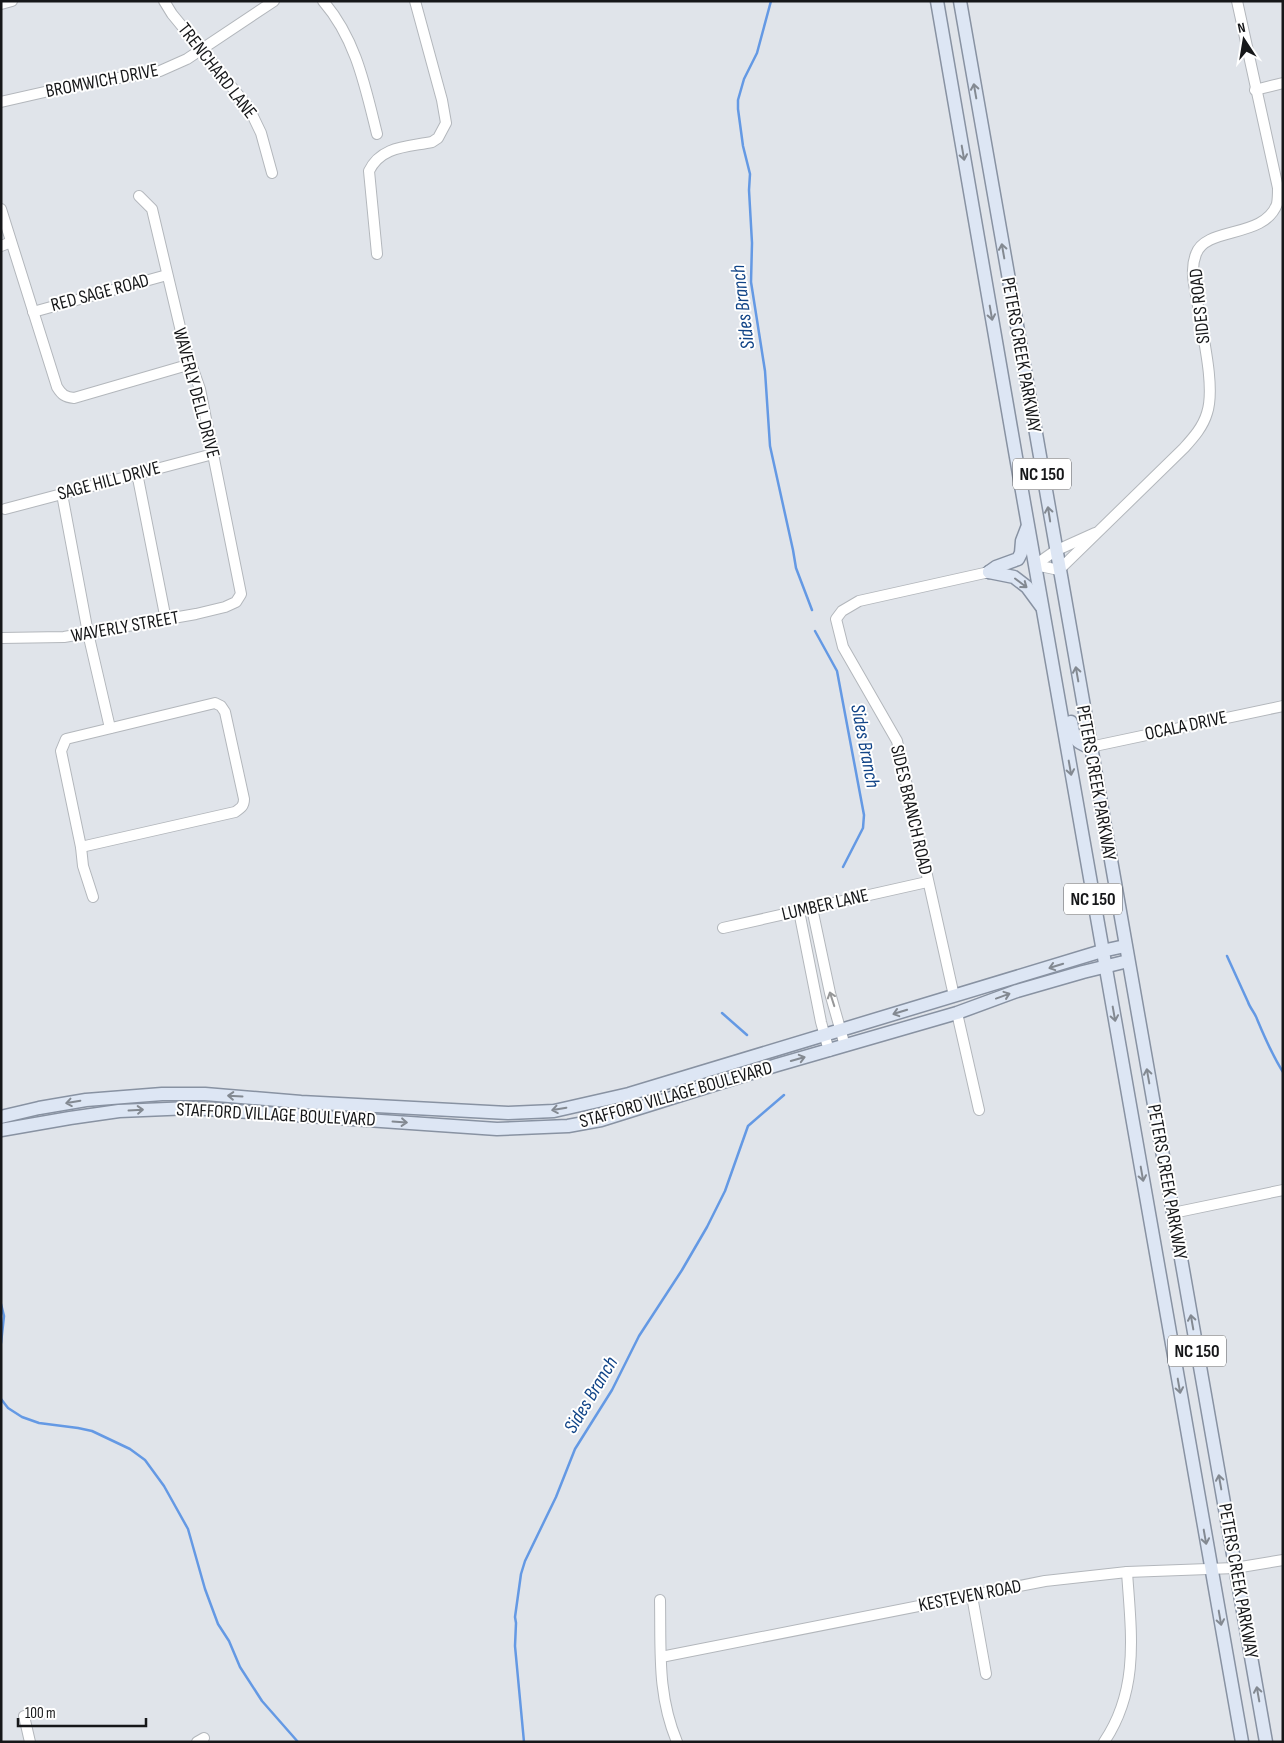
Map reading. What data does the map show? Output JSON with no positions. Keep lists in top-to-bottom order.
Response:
{
  "streets": {
    "main road": ["PETERS CREEK PARKWAY", "NC 150", "STAFFORD VILLAGE BOULEVARD"],
    "street": [
      "TRENCHARD LANE",
      "BROMWICH DRIVE",
      "RED SAGE ROAD",
      "SIDES ROAD",
      "WAVERLY DELL DRIVE",
      "SAGE HILL DRIVE",
      "WAVERLY STREET",
      "OCALA DRIVE",
      "SIDES BRANCH ROAD",
      "LUMBER LANE",
      "KESTEVEN ROAD"
    ]
  },
  "crossings": [
    ["TRENCHARD LANE", "BROMWICH DRIVE"],
    ["RED SAGE ROAD", "WAVERLY DELL DRIVE"],
    ["SIDES ROAD", "PETERS CREEK PARKWAY"],
    ["PETERS CREEK PARKWAY", "OCALA DRIVE"],
    ["PETERS CREEK PARKWAY", "STAFFORD VILLAGE BOULEVARD"],
    ["PETERS CREEK PARKWAY", "KESTEVEN ROAD"],
    ["WAVERLY DELL DRIVE", "SAGE HILL DRIVE"],
    ["WAVERLY DELL DRIVE", "WAVERLY STREET"],
    ["SIDES BRANCH ROAD", "LUMBER LANE"],
    ["SIDES BRANCH ROAD", "STAFFORD VILLAGE BOULEVARD"]
  ],
  "water": ["Sides Branch"],
  "scale_bar": "100 m",
  "north": "top"
}
